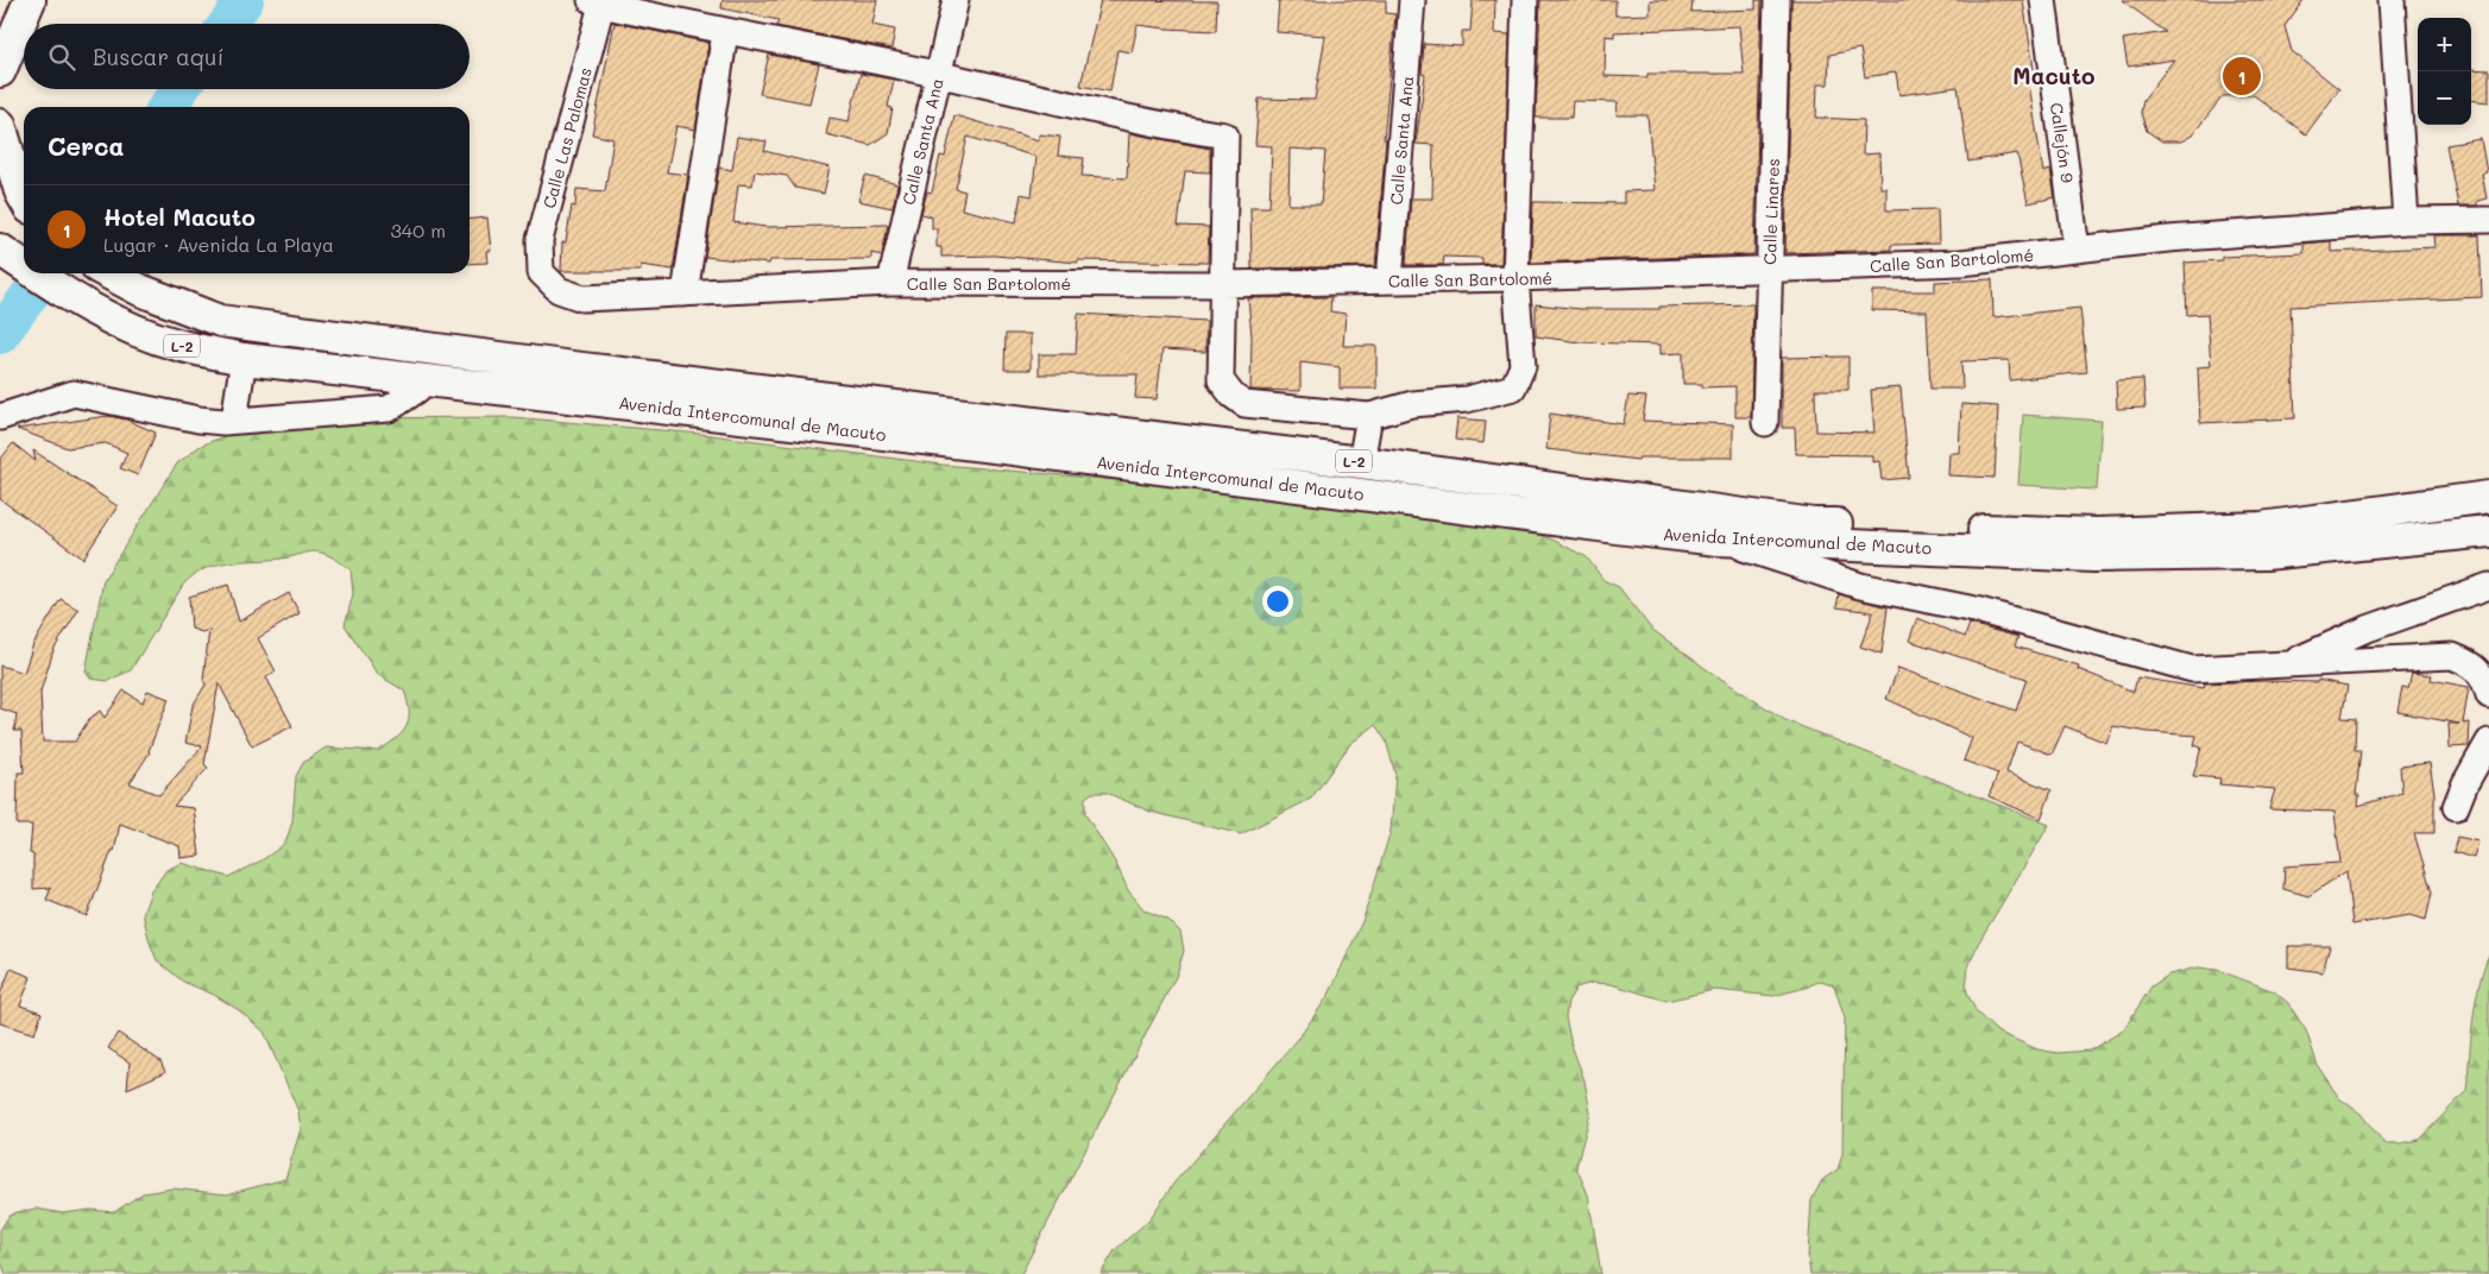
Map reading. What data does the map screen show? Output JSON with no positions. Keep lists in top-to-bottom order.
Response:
{
  "streets": {
    "main road": ["L-2", "Avenida Intercomunal de Macuto"],
    "street": [
      "Calle Las Palomas",
      "Calle Santa Ana",
      "Callejón 9",
      "Calle Linares",
      "Calle San Bartolomé"
    ]
  },
  "crossings": [
    ["Calle Las Palomas", "Calle San Bartolomé"],
    ["Calle Santa Ana", "Calle San Bartolomé"],
    ["Callejón 9", "Calle San Bartolomé"],
    ["Calle Linares", "Calle San Bartolomé"]
  ],
  "districts": ["Macuto"],
  "page": {
    "map_buttons": ["+", "−"],
    "search": "Buscar aquí",
    "pins": "1",
    "heading": "Cerca",
    "list": [
      {
        "mark": "1",
        "name": "Hotel Macuto",
        "note": "Lugar · Avenida La Playa",
        "value": "340 m"
      }
    ]
  }
}
